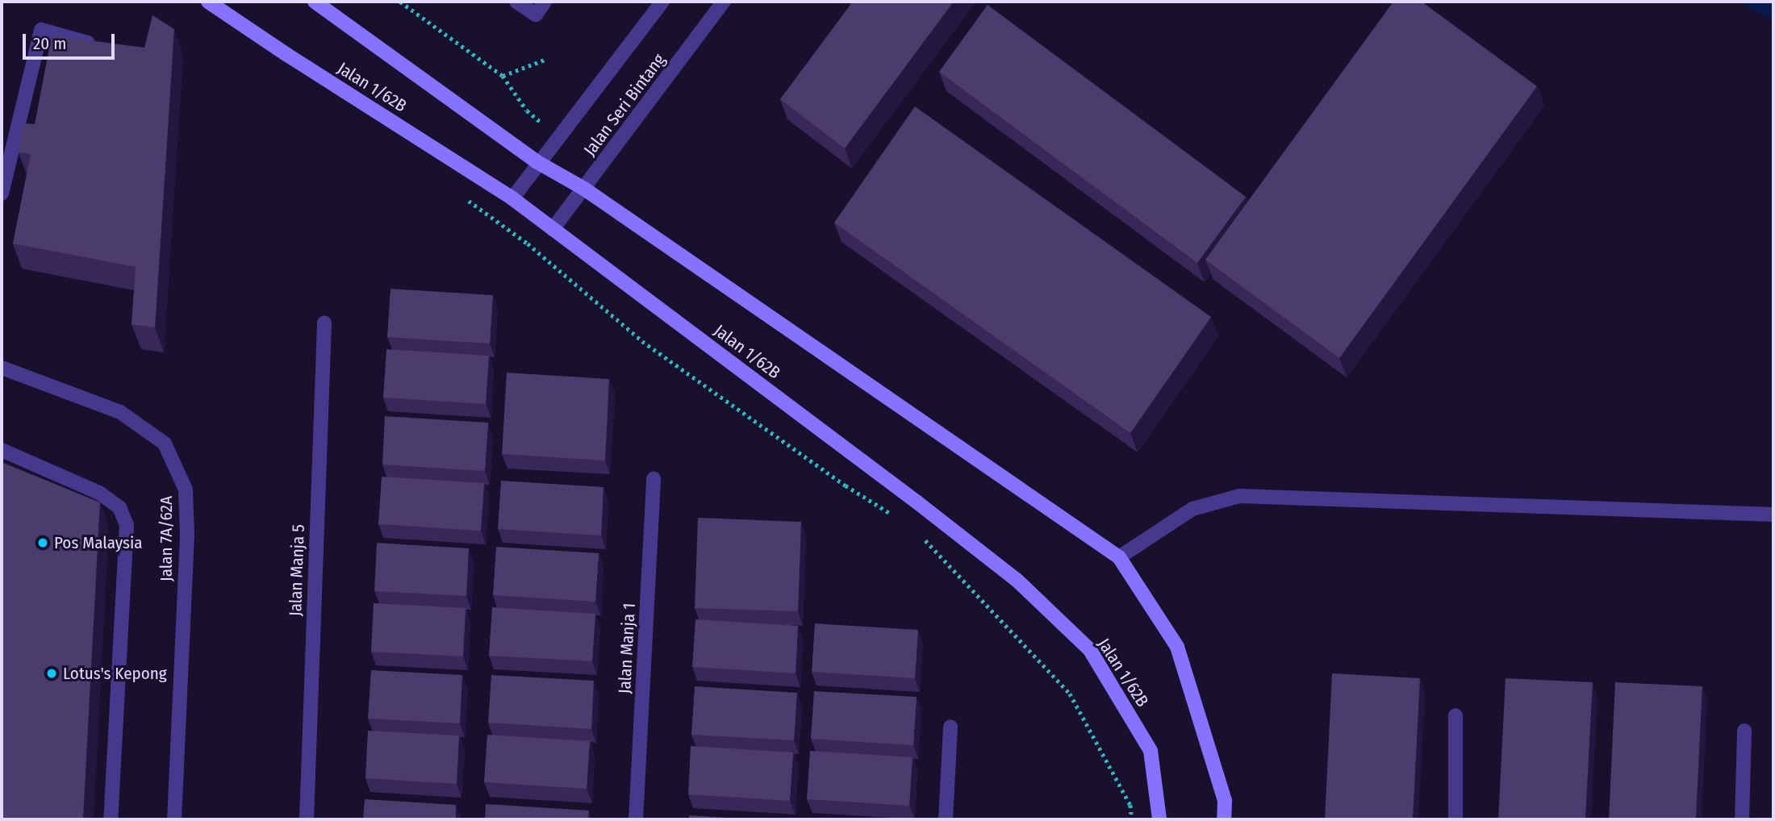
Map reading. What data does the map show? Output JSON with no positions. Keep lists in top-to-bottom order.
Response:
{
  "streets": {
    "main road": ["Jalan 1/62B"],
    "street": [
      "Jalan Seri Bintang",
      "Jalan 7A/62A",
      "Jalan Manja 5",
      "Jalan Manja 1"
    ]
  },
  "crossings": [
    ["Jalan 1/62B", "Jalan Seri Bintang"]
  ],
  "places": ["Pos Malaysia", "Lotus's Kepong"],
  "scale_bar": "20 m"
}
